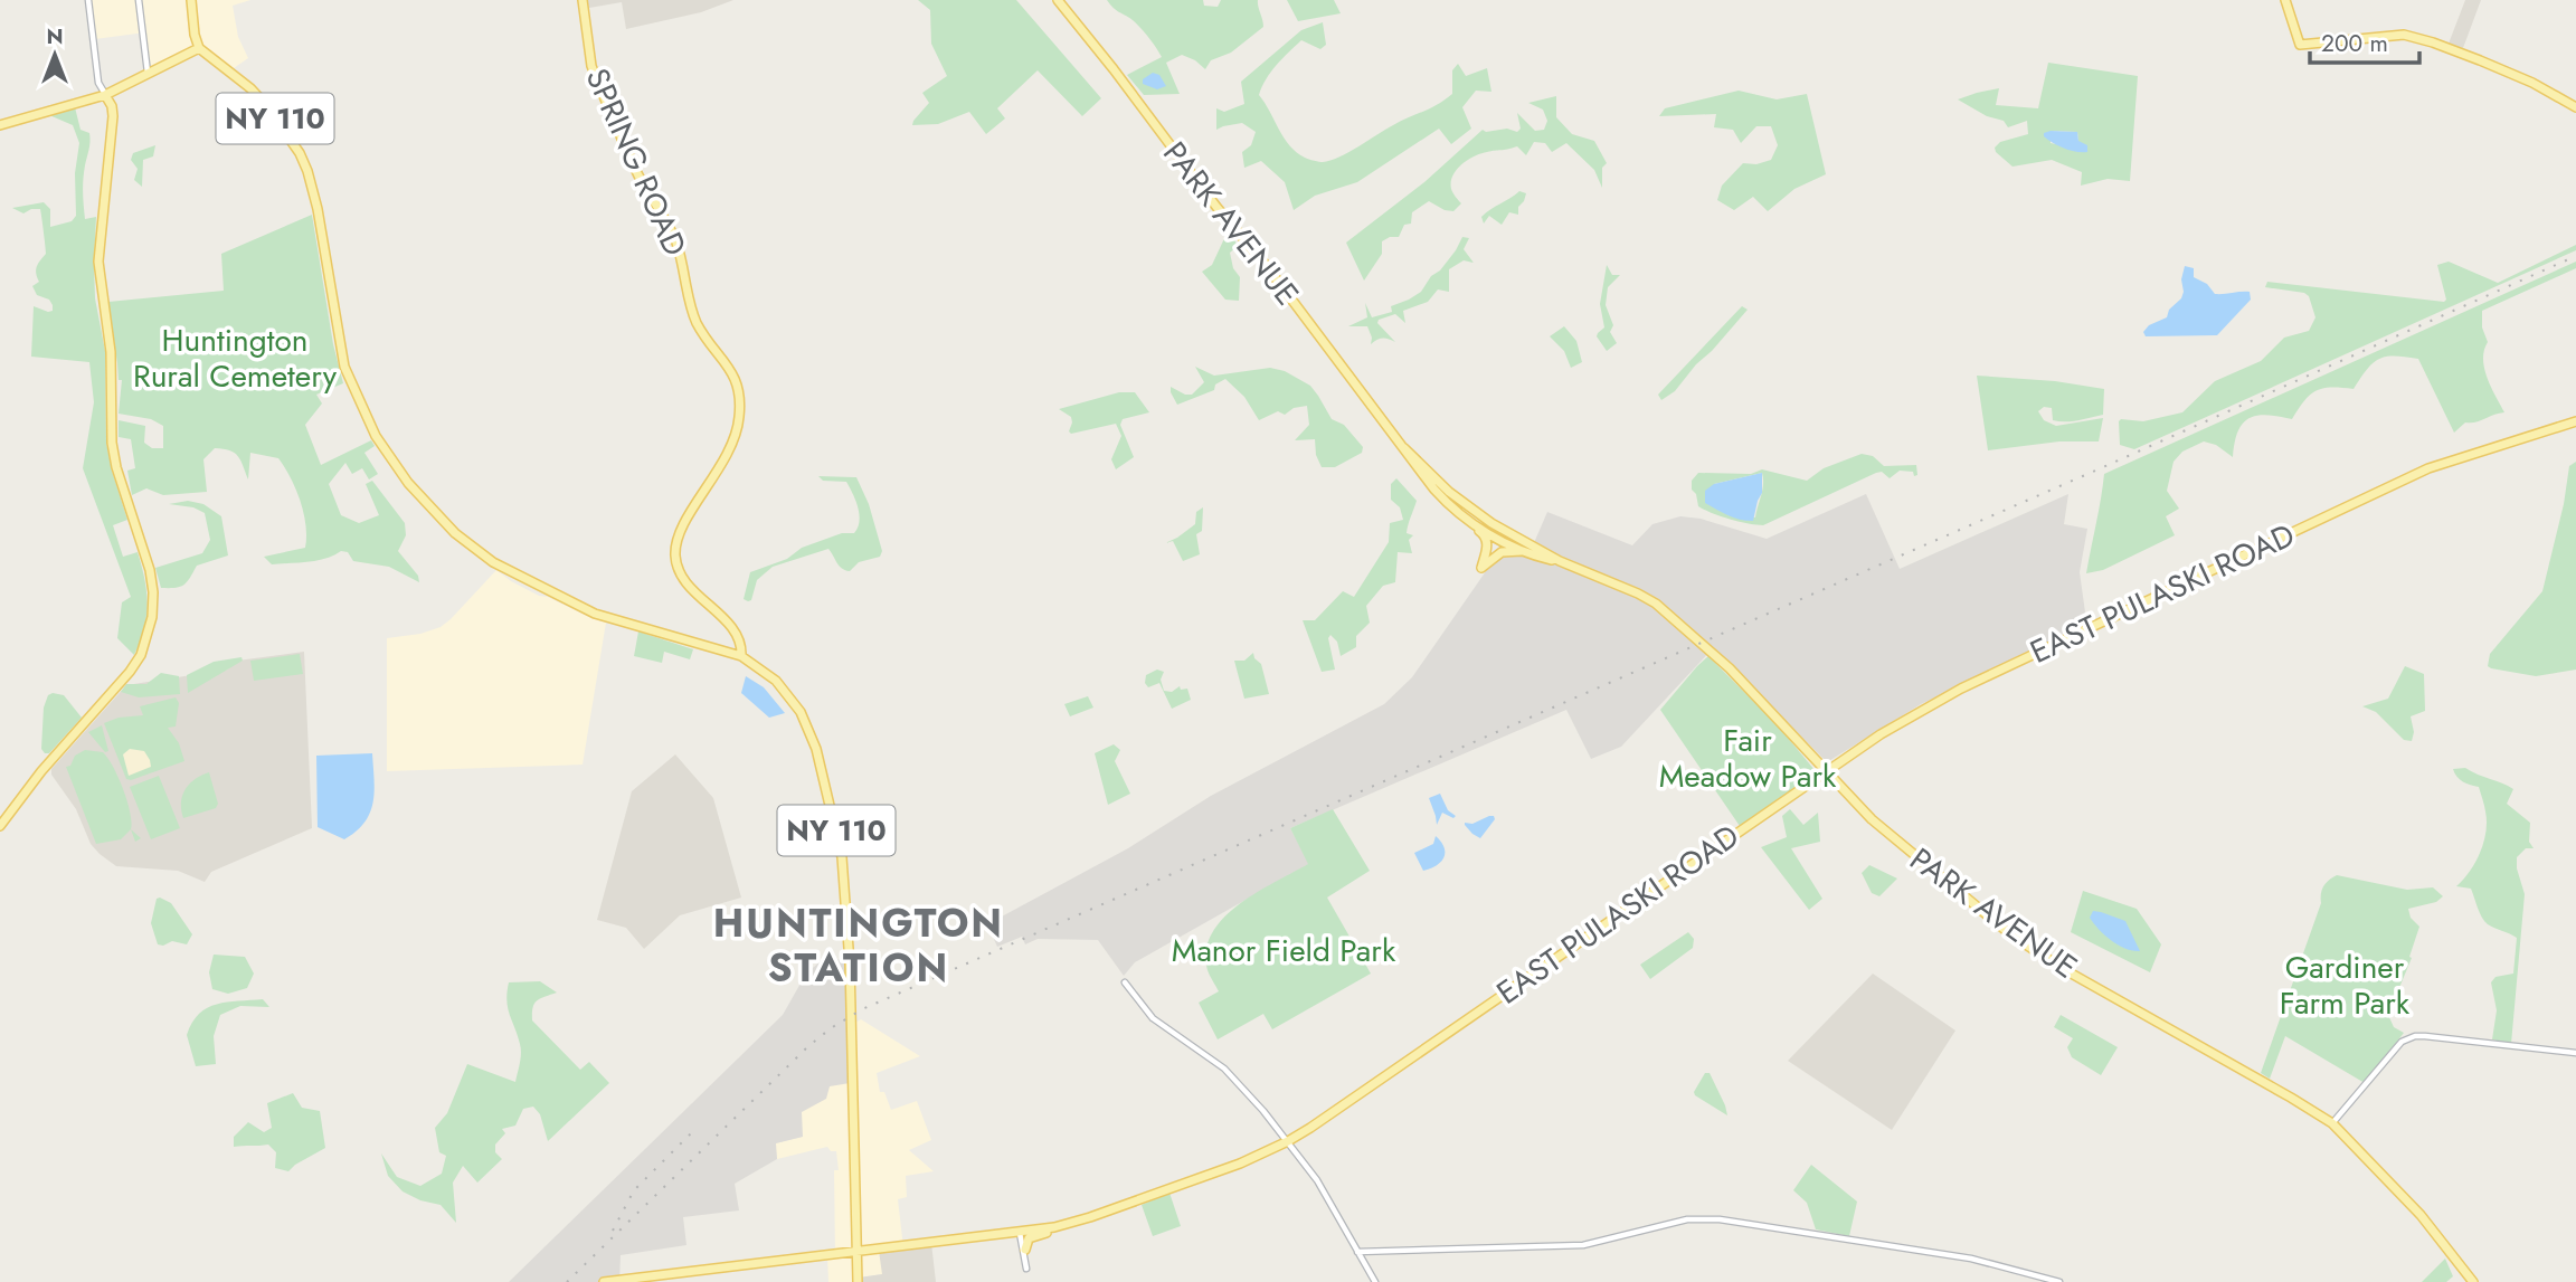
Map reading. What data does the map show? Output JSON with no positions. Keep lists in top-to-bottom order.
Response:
{
  "streets": {
    "main road": [
      "NY 110",
      "SPRING ROAD",
      "PARK AVENUE",
      "EAST PULASKI ROAD"
    ]
  },
  "crossings": [
    ["NY 110", "SPRING ROAD"],
    ["NY 110", "EAST PULASKI ROAD"],
    ["PARK AVENUE", "EAST PULASKI ROAD"]
  ],
  "districts": ["HUNTINGTON STATION"],
  "parks": [
    "Huntington Rural Cemetery",
    "Fair Meadow Park",
    "Manor Field Park",
    "Gardiner Farm Park"
  ],
  "scale_bar": "200 m",
  "north": "top"
}
